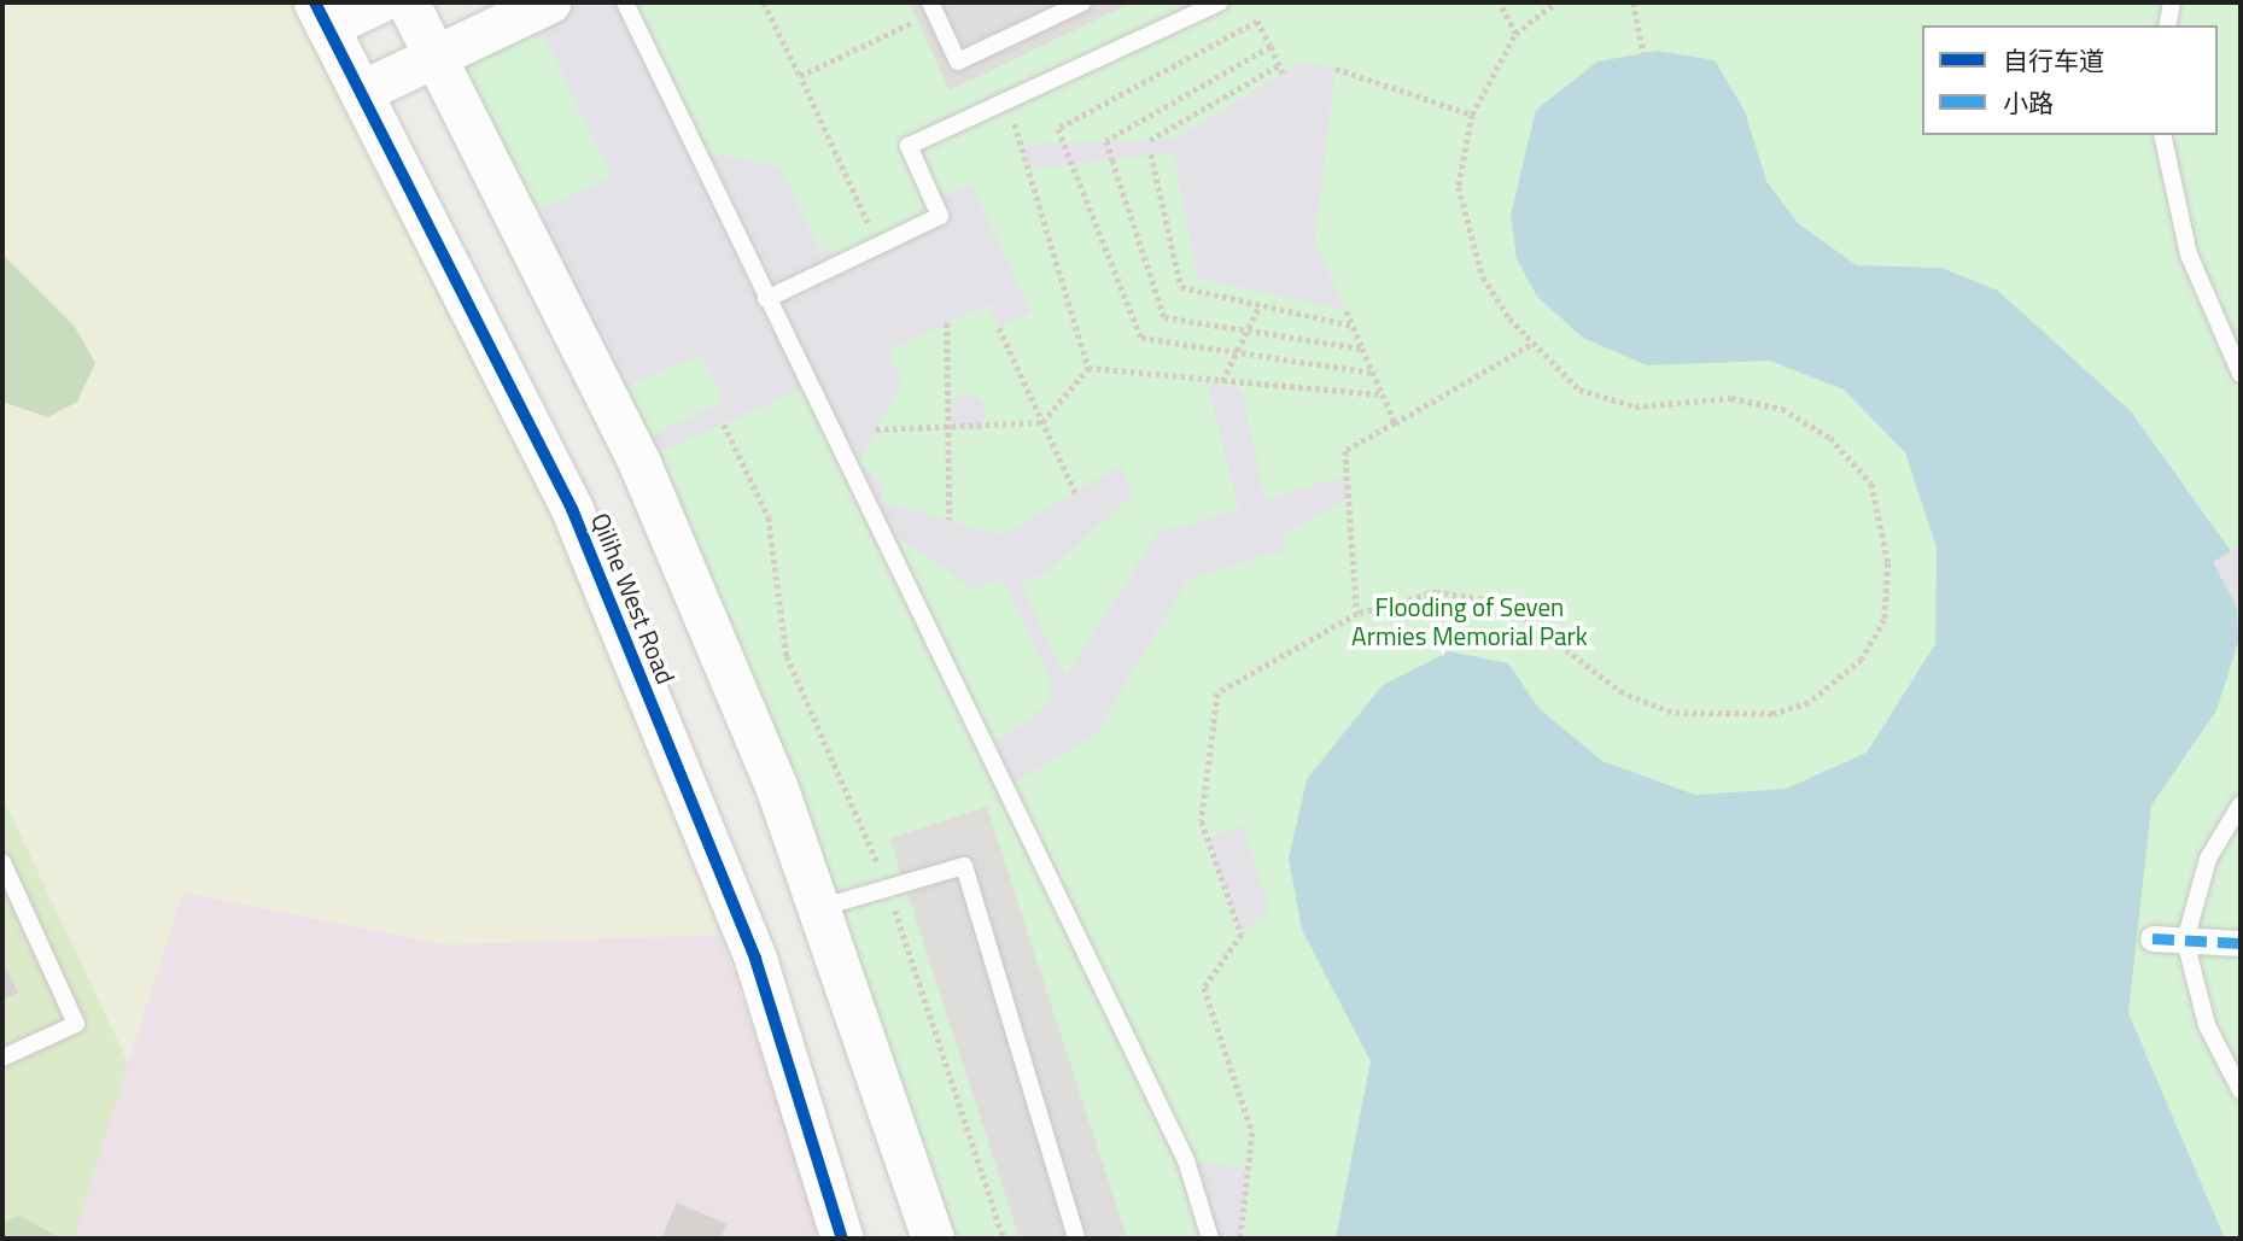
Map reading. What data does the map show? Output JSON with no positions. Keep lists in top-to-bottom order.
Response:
{
  "streets": {
    "street": ["Qilihe West Road"]
  },
  "parks": ["Flooding of Seven Armies Memorial Park"],
  "legend": ["自行车道", "小路"]
}
